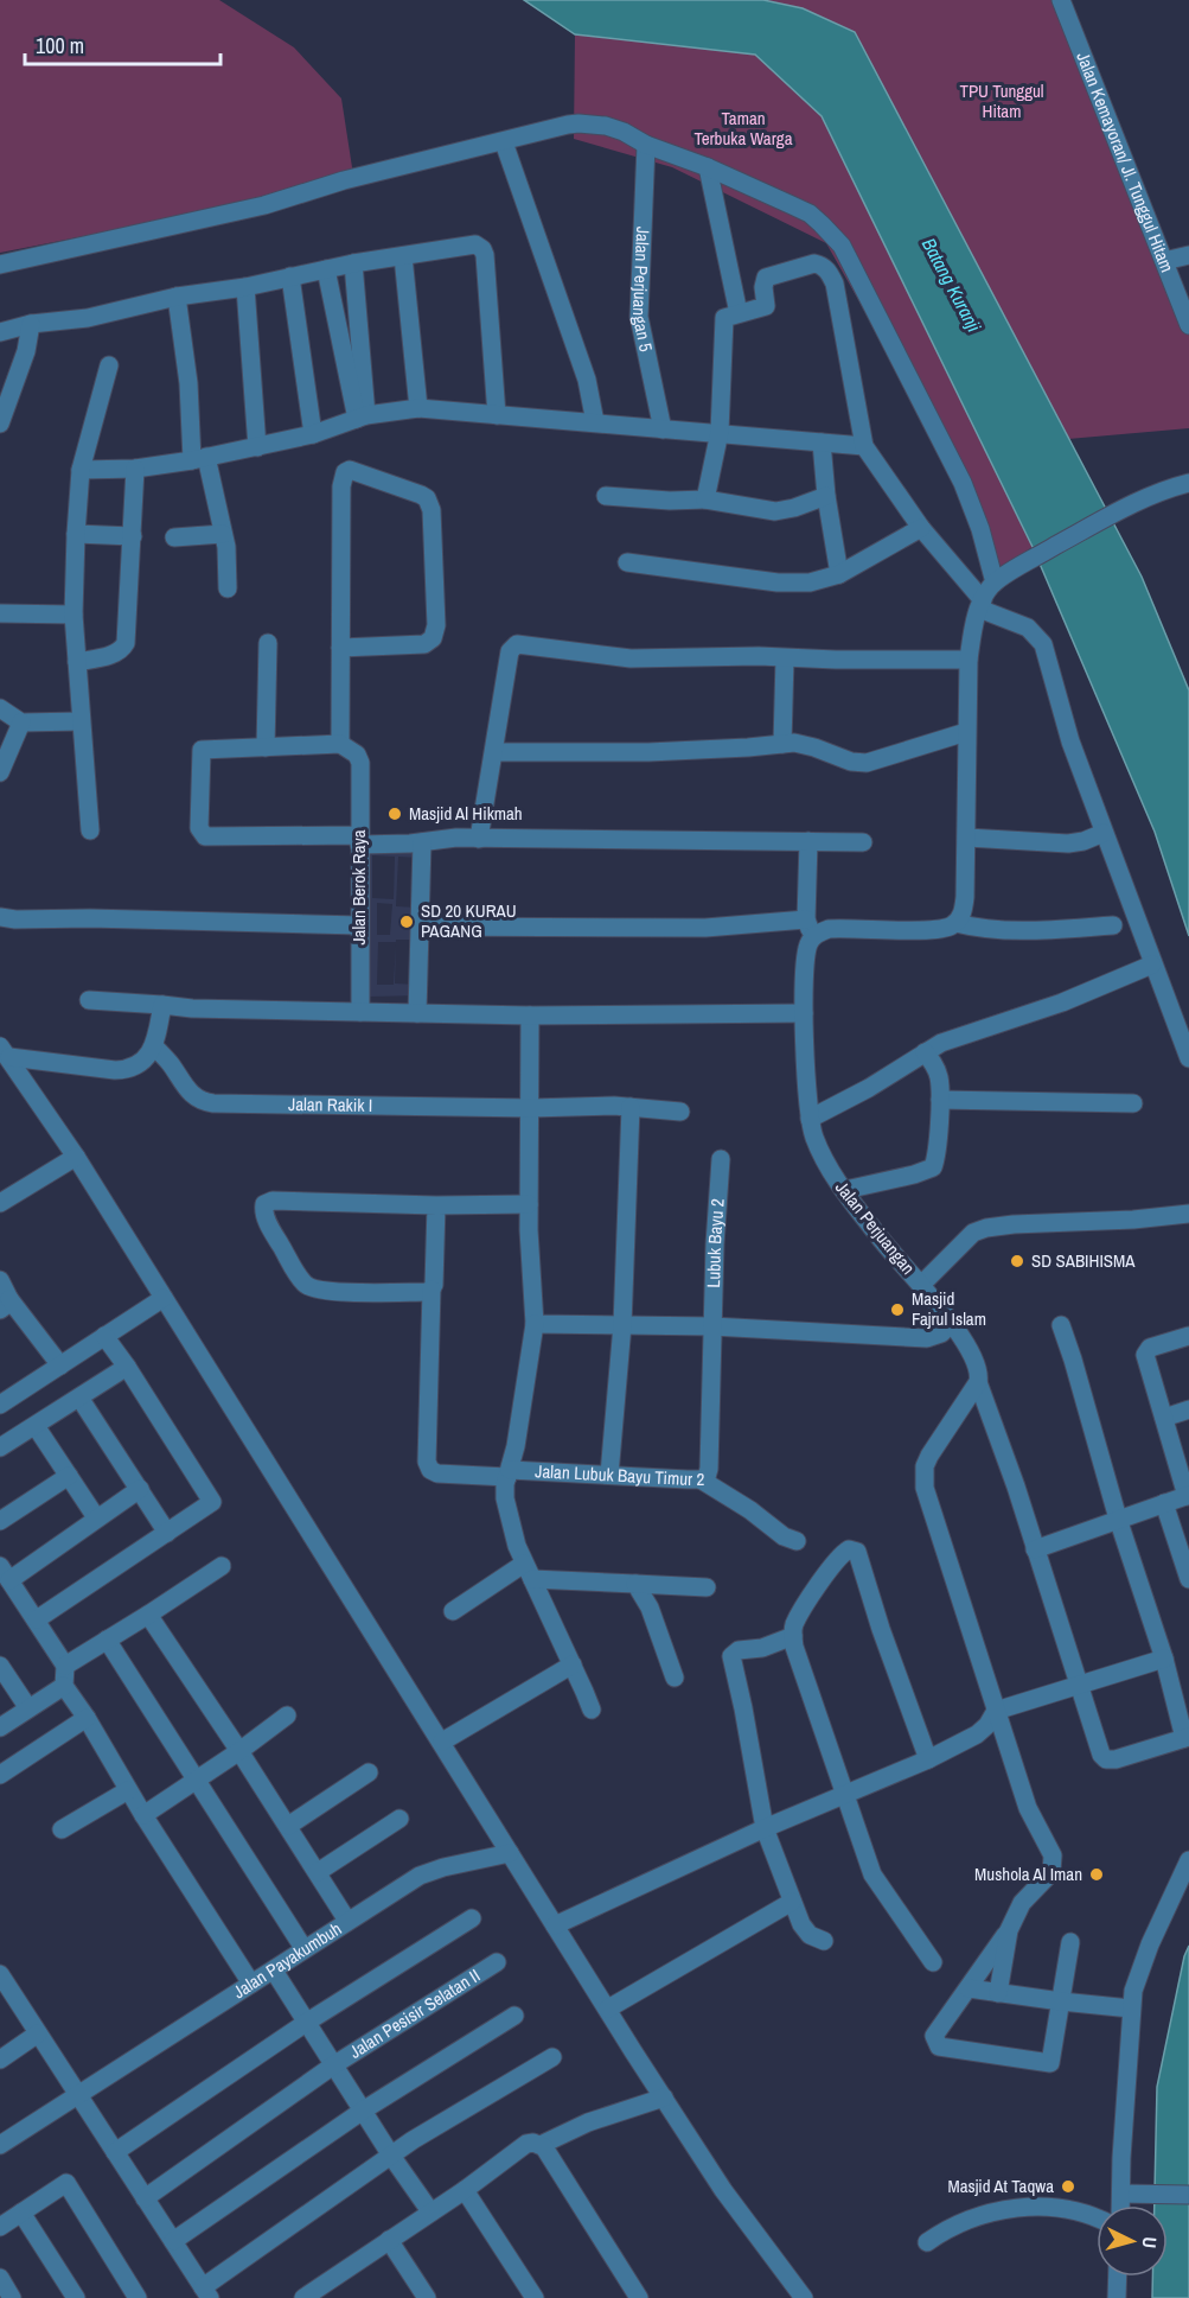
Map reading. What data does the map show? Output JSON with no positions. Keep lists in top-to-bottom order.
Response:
{
  "streets": {
    "street": [
      "Jalan Kemayoran/ Jl. Tunggul Hitam",
      "Jalan Perjuangan 5",
      "Jalan Berok Raya",
      "Jalan Rakik I",
      "Jalan Perjuangan",
      "Lubuk Bayu 2",
      "Jalan Lubuk Bayu Timur 2",
      "Jalan Payakumbuh",
      "Jalan Pesisir Selatan II"
    ]
  },
  "crossings": [
    ["Lubuk Bayu 2", "Jalan Lubuk Bayu Timur 2"]
  ],
  "water": ["Batang Kuranji"],
  "parks": ["TPU Tunggul Hitam", "Taman Terbuka Warga"],
  "places": [
    "Masjid Al Hikmah",
    "SD 20 KURAU PAGANG",
    "SD SABIHISMA",
    "Masjid Fajrul Islam",
    "Mushola Al Iman",
    "Masjid At Taqwa"
  ],
  "scale_bar": "100 m",
  "north": "right"
}
